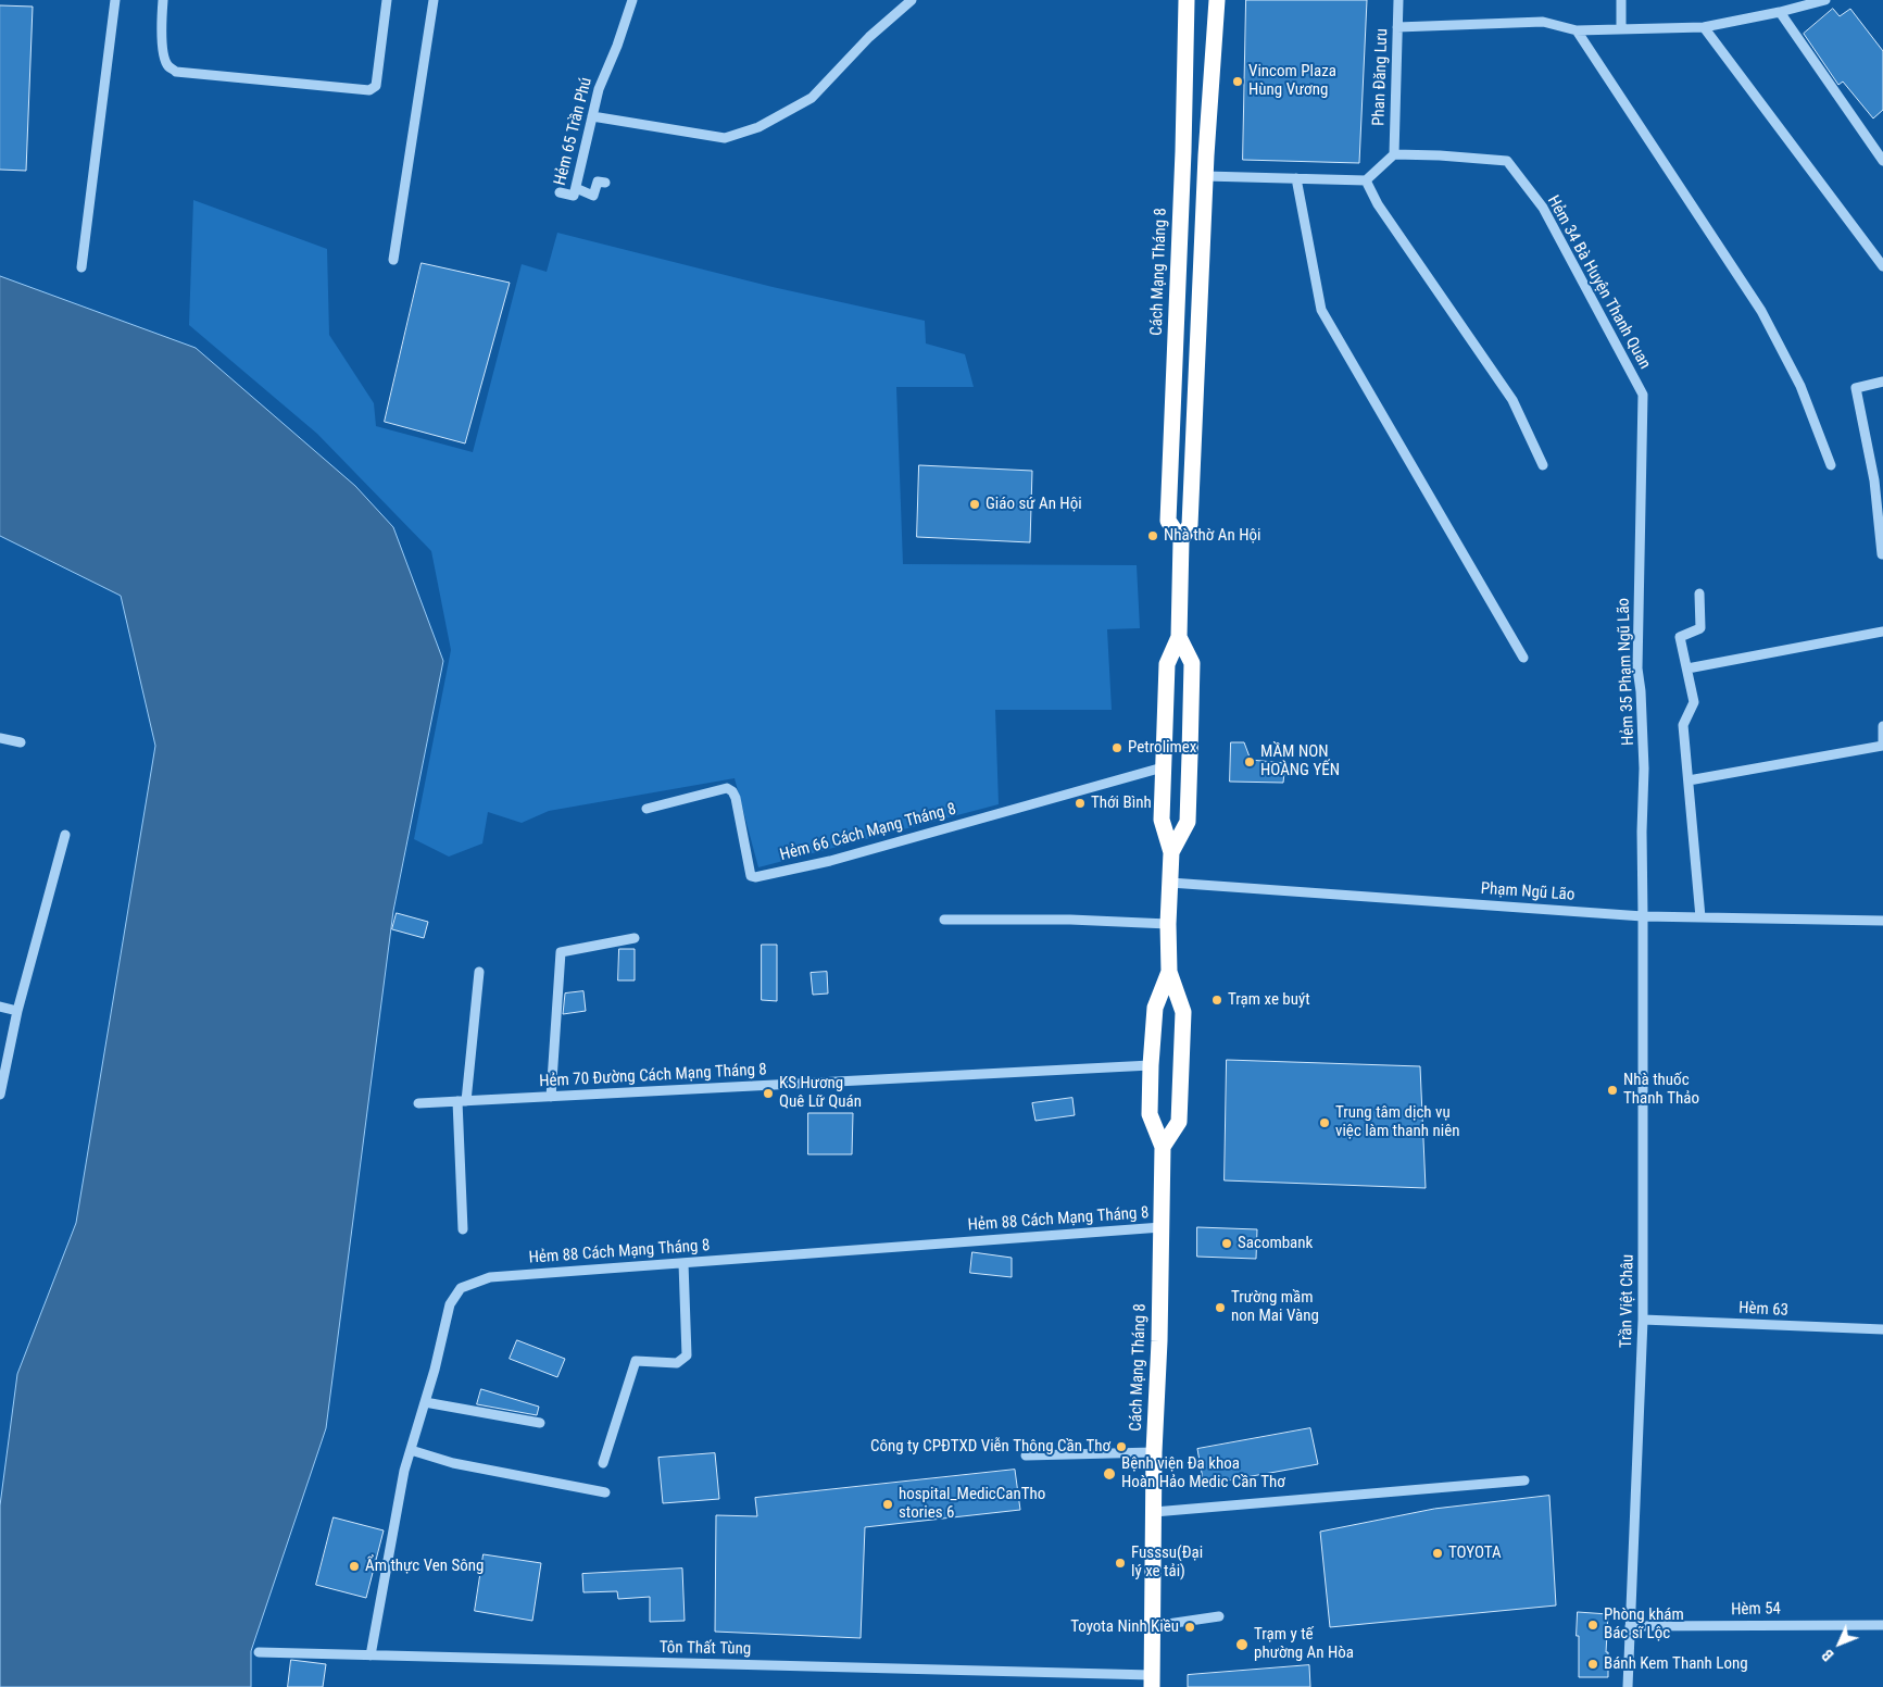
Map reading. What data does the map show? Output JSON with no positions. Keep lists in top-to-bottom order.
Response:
{
  "streets": {
    "highway": ["Cách Mạng Tháng 8"],
    "street": [
      "Phan Đăng Lưu",
      "Hẻm 65 Trần Phú",
      "Hẻm 34 Bà Huyện Thanh Quan",
      "Hẻm 35 Phạm Ngũ Lão",
      "Hẻm 66 Cách Mạng Tháng 8",
      "Phạm Ngũ Lão",
      "Hẻm 70 Đường Cách Mạng Tháng 8",
      "Hẻm 88 Cách Mạng Tháng 8",
      "Trần Việt Châu",
      "Hèm 63",
      "Hèm 54",
      "Tôn Thất Tùng"
    ]
  },
  "crossings": [
    ["Phan Đăng Lưu", "Hẻm 34 Bà Huyện Thanh Quan"],
    ["Cách Mạng Tháng 8", "Hẻm 66 Cách Mạng Tháng 8"],
    ["Cách Mạng Tháng 8", "Phạm Ngũ Lão"],
    ["Cách Mạng Tháng 8", "Hẻm 70 Đường Cách Mạng Tháng 8"],
    ["Cách Mạng Tháng 8", "Hẻm 88 Cách Mạng Tháng 8"],
    ["Cách Mạng Tháng 8", "Tôn Thất Tùng"],
    ["Hẻm 34 Bà Huyện Thanh Quan", "Hẻm 35 Phạm Ngũ Lão"],
    ["Hẻm 35 Phạm Ngũ Lão", "Phạm Ngũ Lão"],
    ["Hẻm 35 Phạm Ngũ Lão", "Trần Việt Châu"],
    ["Phạm Ngũ Lão", "Trần Việt Châu"],
    ["Hẻm 88 Cách Mạng Tháng 8", "Tôn Thất Tùng"],
    ["Trần Việt Châu", "Hèm 63"],
    ["Trần Việt Châu", "Hèm 54"]
  ],
  "places": [
    "Vincom Plaza Hùng Vương",
    "Giáo sứ An Hội",
    "Nhà thờ An Hội",
    "Petrolimex",
    "MẦM NON HOÀNG YẾN",
    "Thới Bình",
    "Trạm xe buýt",
    "Nhà thuốc Thanh Thảo",
    "KS Hương Quê Lữ Quán",
    "Trung tâm dịch vụ việc làm thanh niên",
    "Sacombank",
    "Trường mầm non Mai Vàng",
    "Công ty CPĐTXD Viễn Thông Cần Thơ",
    "Bệnh viện Đa khoa Hoàn Hảo Medic Cần Thơ",
    "hospital_MedicCanTho stories 6",
    "TOYOTA",
    "Fusssu(Đại lý xe tải)",
    "Ẩm thực Ven Sông",
    "Phòng khám Bác sĩ Lộc",
    "Toyota Ninh Kiều",
    "Trạm y tế phường An Hòa",
    "Bánh Kem Thanh Long"
  ],
  "north": "bottom left"
}
